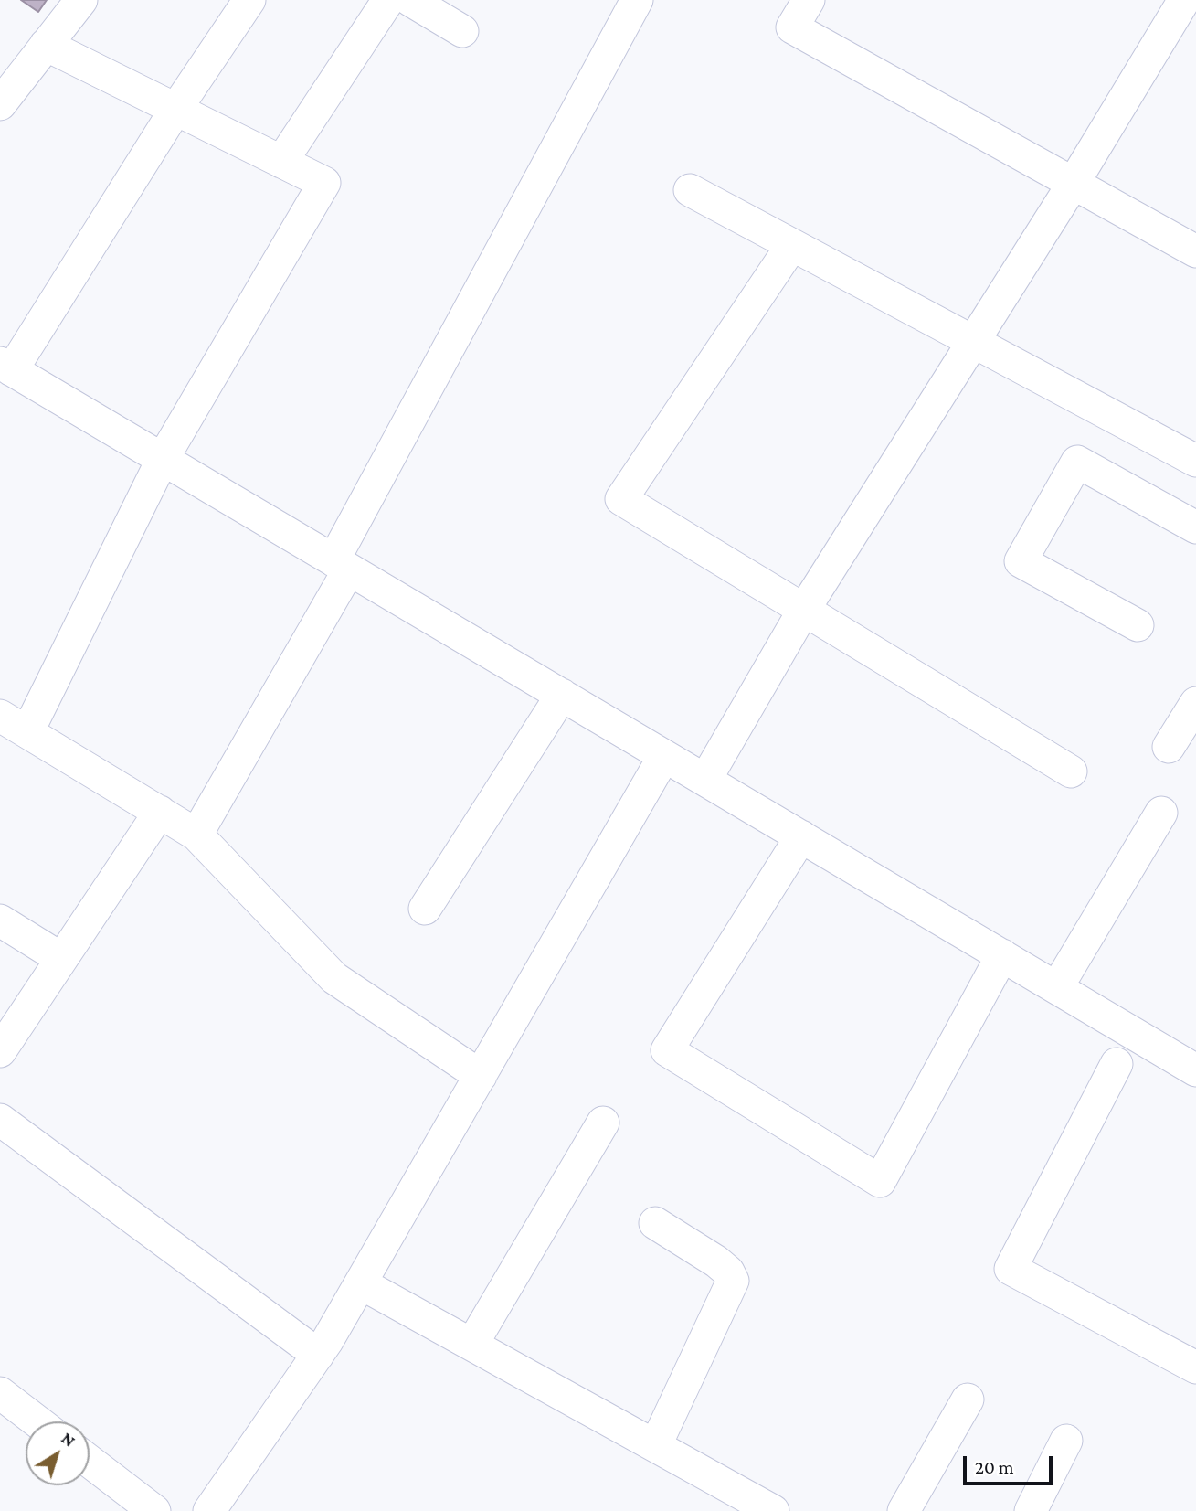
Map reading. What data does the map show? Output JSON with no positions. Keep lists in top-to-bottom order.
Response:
{
  "scale_bar": "20 m",
  "north": "top right"
}
